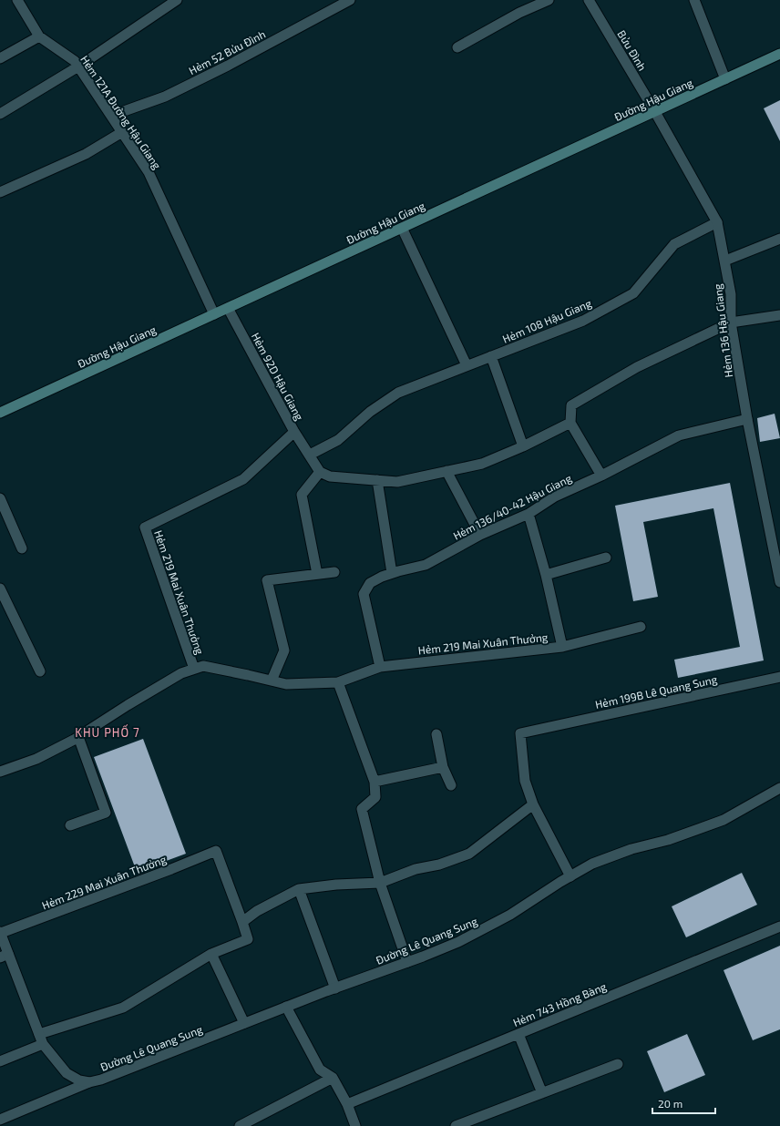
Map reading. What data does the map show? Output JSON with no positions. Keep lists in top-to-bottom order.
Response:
{
  "streets": {
    "main road": ["Đường Hậu Giang"],
    "street": [
      "Bửu Đình",
      "Hẻm 52 Bửu Đình",
      "Hẻm 121A Đường Hậu Giang",
      "Hẻm 108 Hậu Giang",
      "Hẻm 136 Hậu Giang",
      "Hẻm 92D Hậu Giang",
      "Hẻm 136/40-42 Hậu Giang",
      "Hẻm 219 Mai Xuân Thưởng",
      "Hẻm 199B Lê Quang Sung",
      "Hẻm 229 Mai Xuân Thưởng",
      "Đường Lê Quang Sung",
      "Hẻm 743 Hồng Bàng"
    ]
  },
  "crossings": [
    ["Bửu Đình", "Đường Hậu Giang"],
    ["Bửu Đình", "Hẻm 136 Hậu Giang"],
    ["Hẻm 52 Bửu Đình", "Hẻm 121A Đường Hậu Giang"],
    ["Đường Hậu Giang", "Hẻm 121A Đường Hậu Giang"],
    ["Đường Hậu Giang", "Hẻm 136 Hậu Giang"],
    ["Đường Hậu Giang", "Hẻm 92D Hậu Giang"],
    ["Hẻm 108 Hậu Giang", "Hẻm 136 Hậu Giang"],
    ["Hẻm 108 Hậu Giang", "Hẻm 92D Hậu Giang"],
    ["Hẻm 136 Hậu Giang", "Hẻm 136/40-42 Hậu Giang"],
    ["Hẻm 92D Hậu Giang", "Hẻm 219 Mai Xuân Thưởng"],
    ["Hẻm 136/40-42 Hậu Giang", "Hẻm 219 Mai Xuân Thưởng"]
  ],
  "districts": ["KHU PHỐ 7"],
  "scale_bar": "20 m"
}
